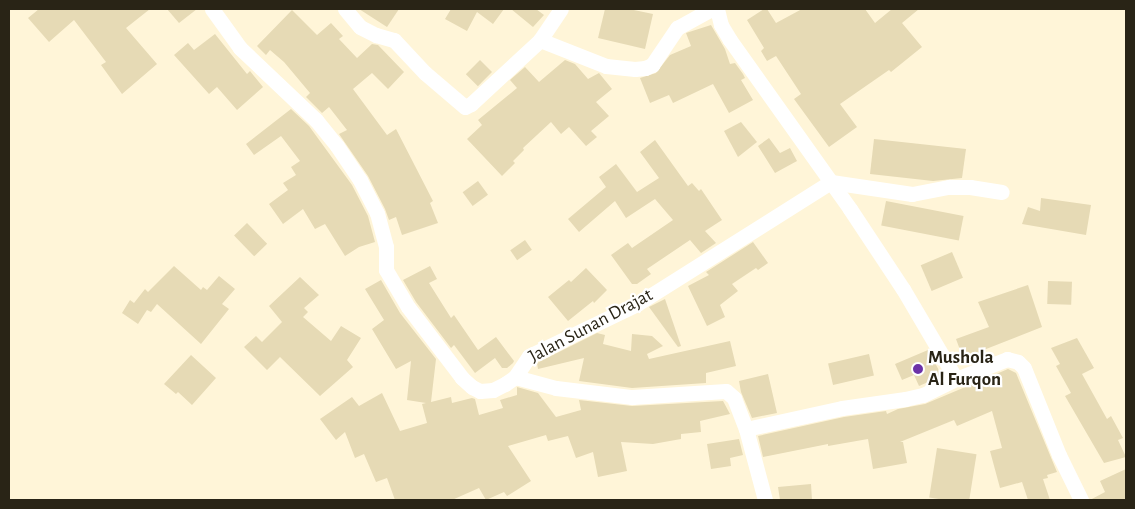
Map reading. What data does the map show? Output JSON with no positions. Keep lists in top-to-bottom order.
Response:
{
  "streets": {
    "street": ["Jalan Sunan Drajat"]
  },
  "places": ["Mushola Al Furqon"]
}
